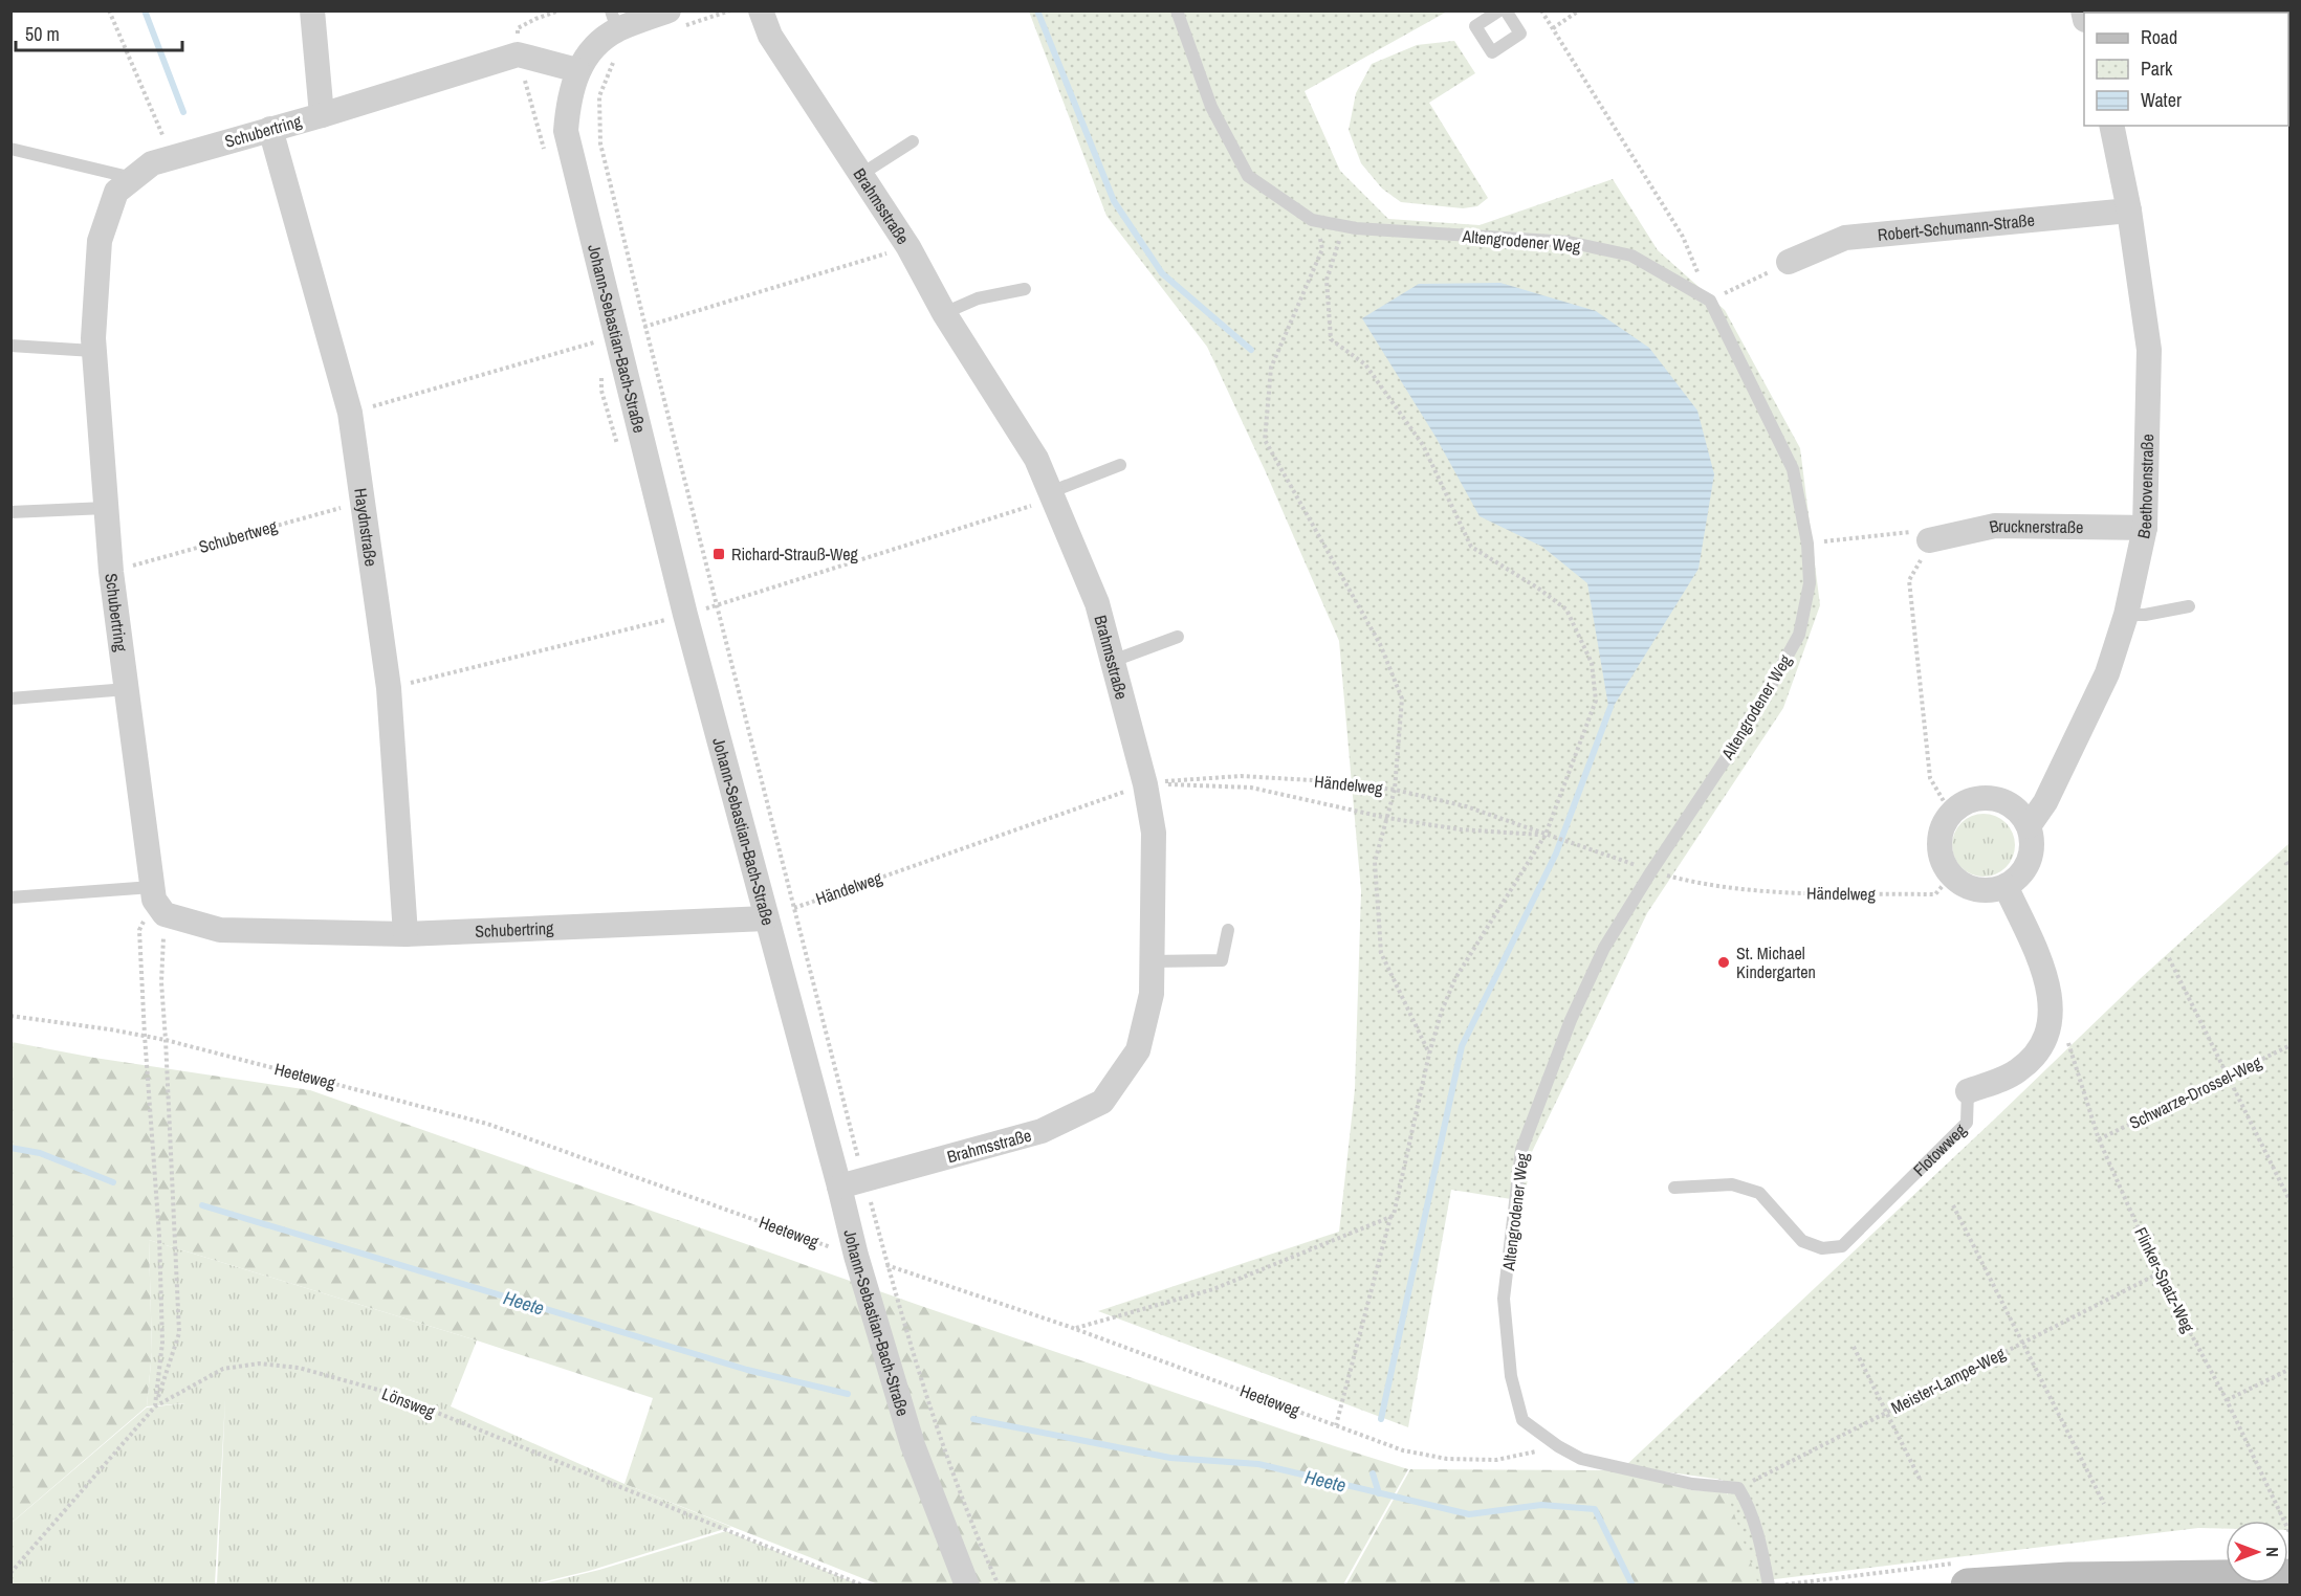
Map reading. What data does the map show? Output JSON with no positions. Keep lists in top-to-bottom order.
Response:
{
  "streets": {
    "street": [
      "Schubertring",
      "Brahmsstraße",
      "Robert-Schumann-Straße",
      "Johann-Sebastian-Bach-Straße",
      "Beethovenstraße",
      "Haydnstraße",
      "Brucknerstraße",
      "Flotowweg"
    ],
    "lane": ["Altengrodener Weg"],
    "path": [
      "Schubertweg",
      "Händelweg",
      "Heeteweg",
      "Schwarze-Drossel-Weg",
      "Flinker-Spatz-Weg",
      "Meister-Lampe-Weg",
      "Lönsweg"
    ]
  },
  "crossings": [
    ["Schubertring", "Johann-Sebastian-Bach-Straße"],
    ["Schubertring", "Haydnstraße"],
    ["Schubertring", "Schubertweg"],
    ["Schubertring", "Händelweg"],
    ["Brahmsstraße", "Johann-Sebastian-Bach-Straße"],
    ["Brahmsstraße", "Händelweg"],
    ["Robert-Schumann-Straße", "Beethovenstraße"],
    ["Altengrodener Weg", "Händelweg"],
    ["Altengrodener Weg", "Heeteweg"],
    ["Altengrodener Weg", "Meister-Lampe-Weg"],
    ["Johann-Sebastian-Bach-Straße", "Händelweg"],
    ["Johann-Sebastian-Bach-Straße", "Heeteweg"],
    ["Beethovenstraße", "Brucknerstraße"],
    ["Beethovenstraße", "Händelweg"],
    ["Beethovenstraße", "Flotowweg"],
    ["Haydnstraße", "Schubertweg"],
    ["Händelweg", "Flotowweg"],
    ["Schwarze-Drossel-Weg", "Flinker-Spatz-Weg"],
    ["Flotowweg", "Flinker-Spatz-Weg"],
    ["Flinker-Spatz-Weg", "Meister-Lampe-Weg"]
  ],
  "water": ["Heete"],
  "places": {
    "transit": ["Richard-Strauß-Weg"],
    "other": ["St. Michael Kindergarten"]
  },
  "legend": ["Road", "Park", "Water"],
  "scale_bar": "50 m",
  "north": "right"
}
